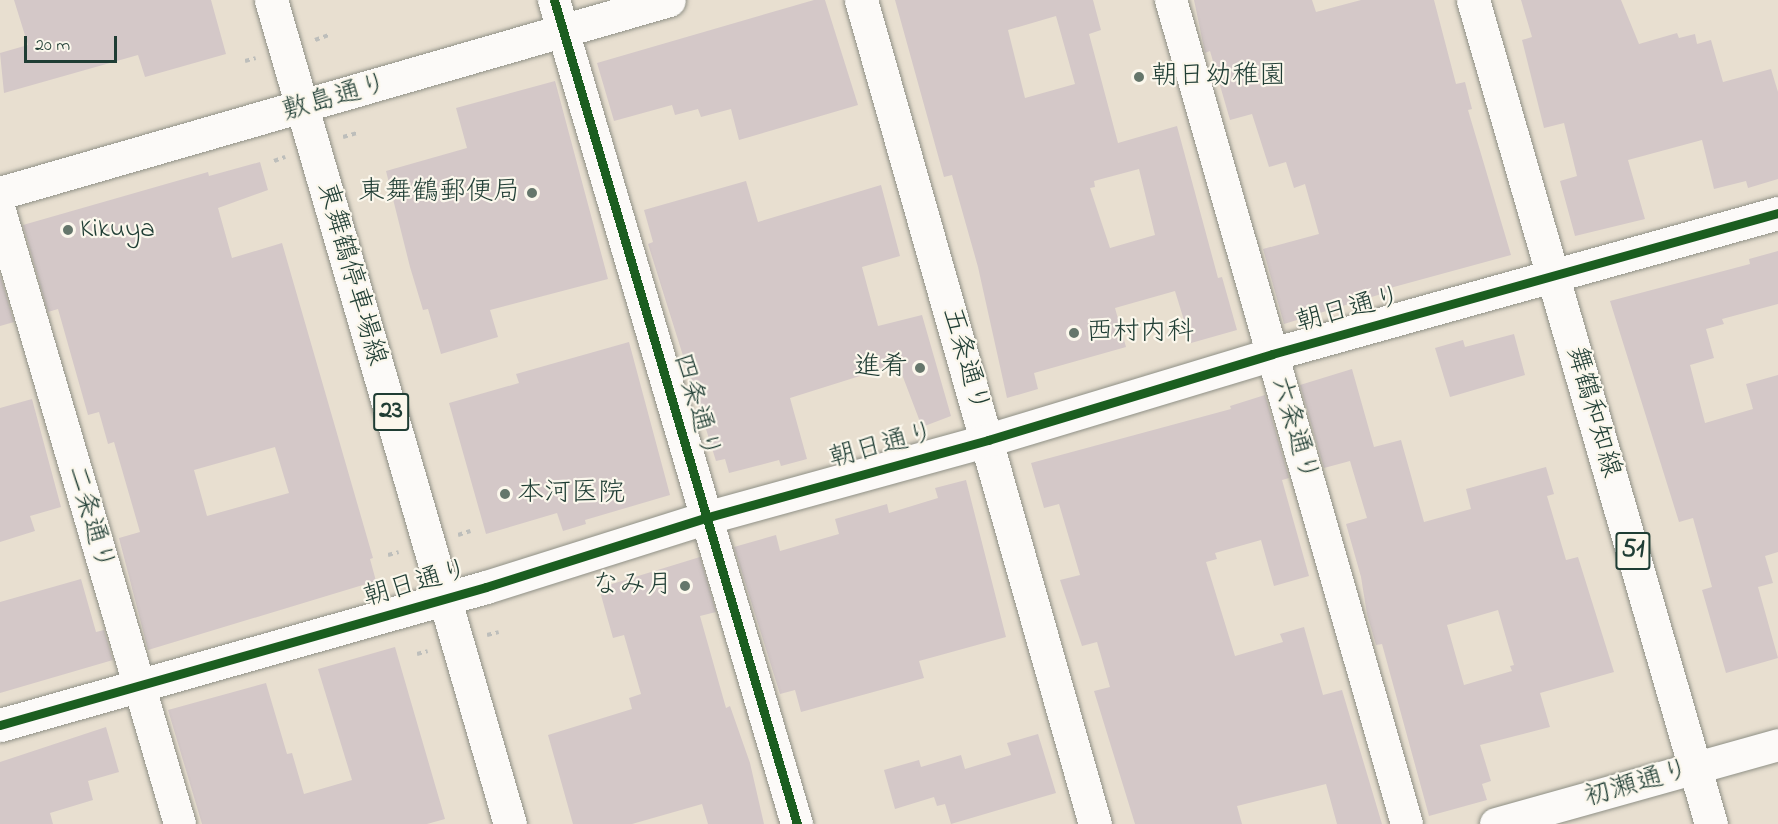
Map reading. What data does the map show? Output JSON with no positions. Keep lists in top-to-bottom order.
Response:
{
  "streets": {
    "street": [
      "敷島通り",
      "東舞鶴停車場線",
      "朝日通り",
      "五条通り",
      "四条通り",
      "23",
      "舞鶴和知線",
      "六条通り",
      "二条通り",
      "51",
      "初瀬通り"
    ]
  },
  "crossings": [
    ["敷島通り", "東舞鶴停車場線"],
    ["敷島通り", "四条通り"],
    ["東舞鶴停車場線", "朝日通り"],
    ["朝日通り", "五条通り"],
    ["朝日通り", "四条通り"],
    ["朝日通り", "舞鶴和知線"],
    ["朝日通り", "六条通り"],
    ["朝日通り", "二条通り"],
    ["舞鶴和知線", "初瀬通り"]
  ],
  "places": [
    "朝日幼稚園",
    "東舞鶴郵便局",
    "Kikuya",
    "西村内科",
    "進肴",
    "本河医院",
    "なみ月"
  ],
  "scale_bar": "20 m"
}
